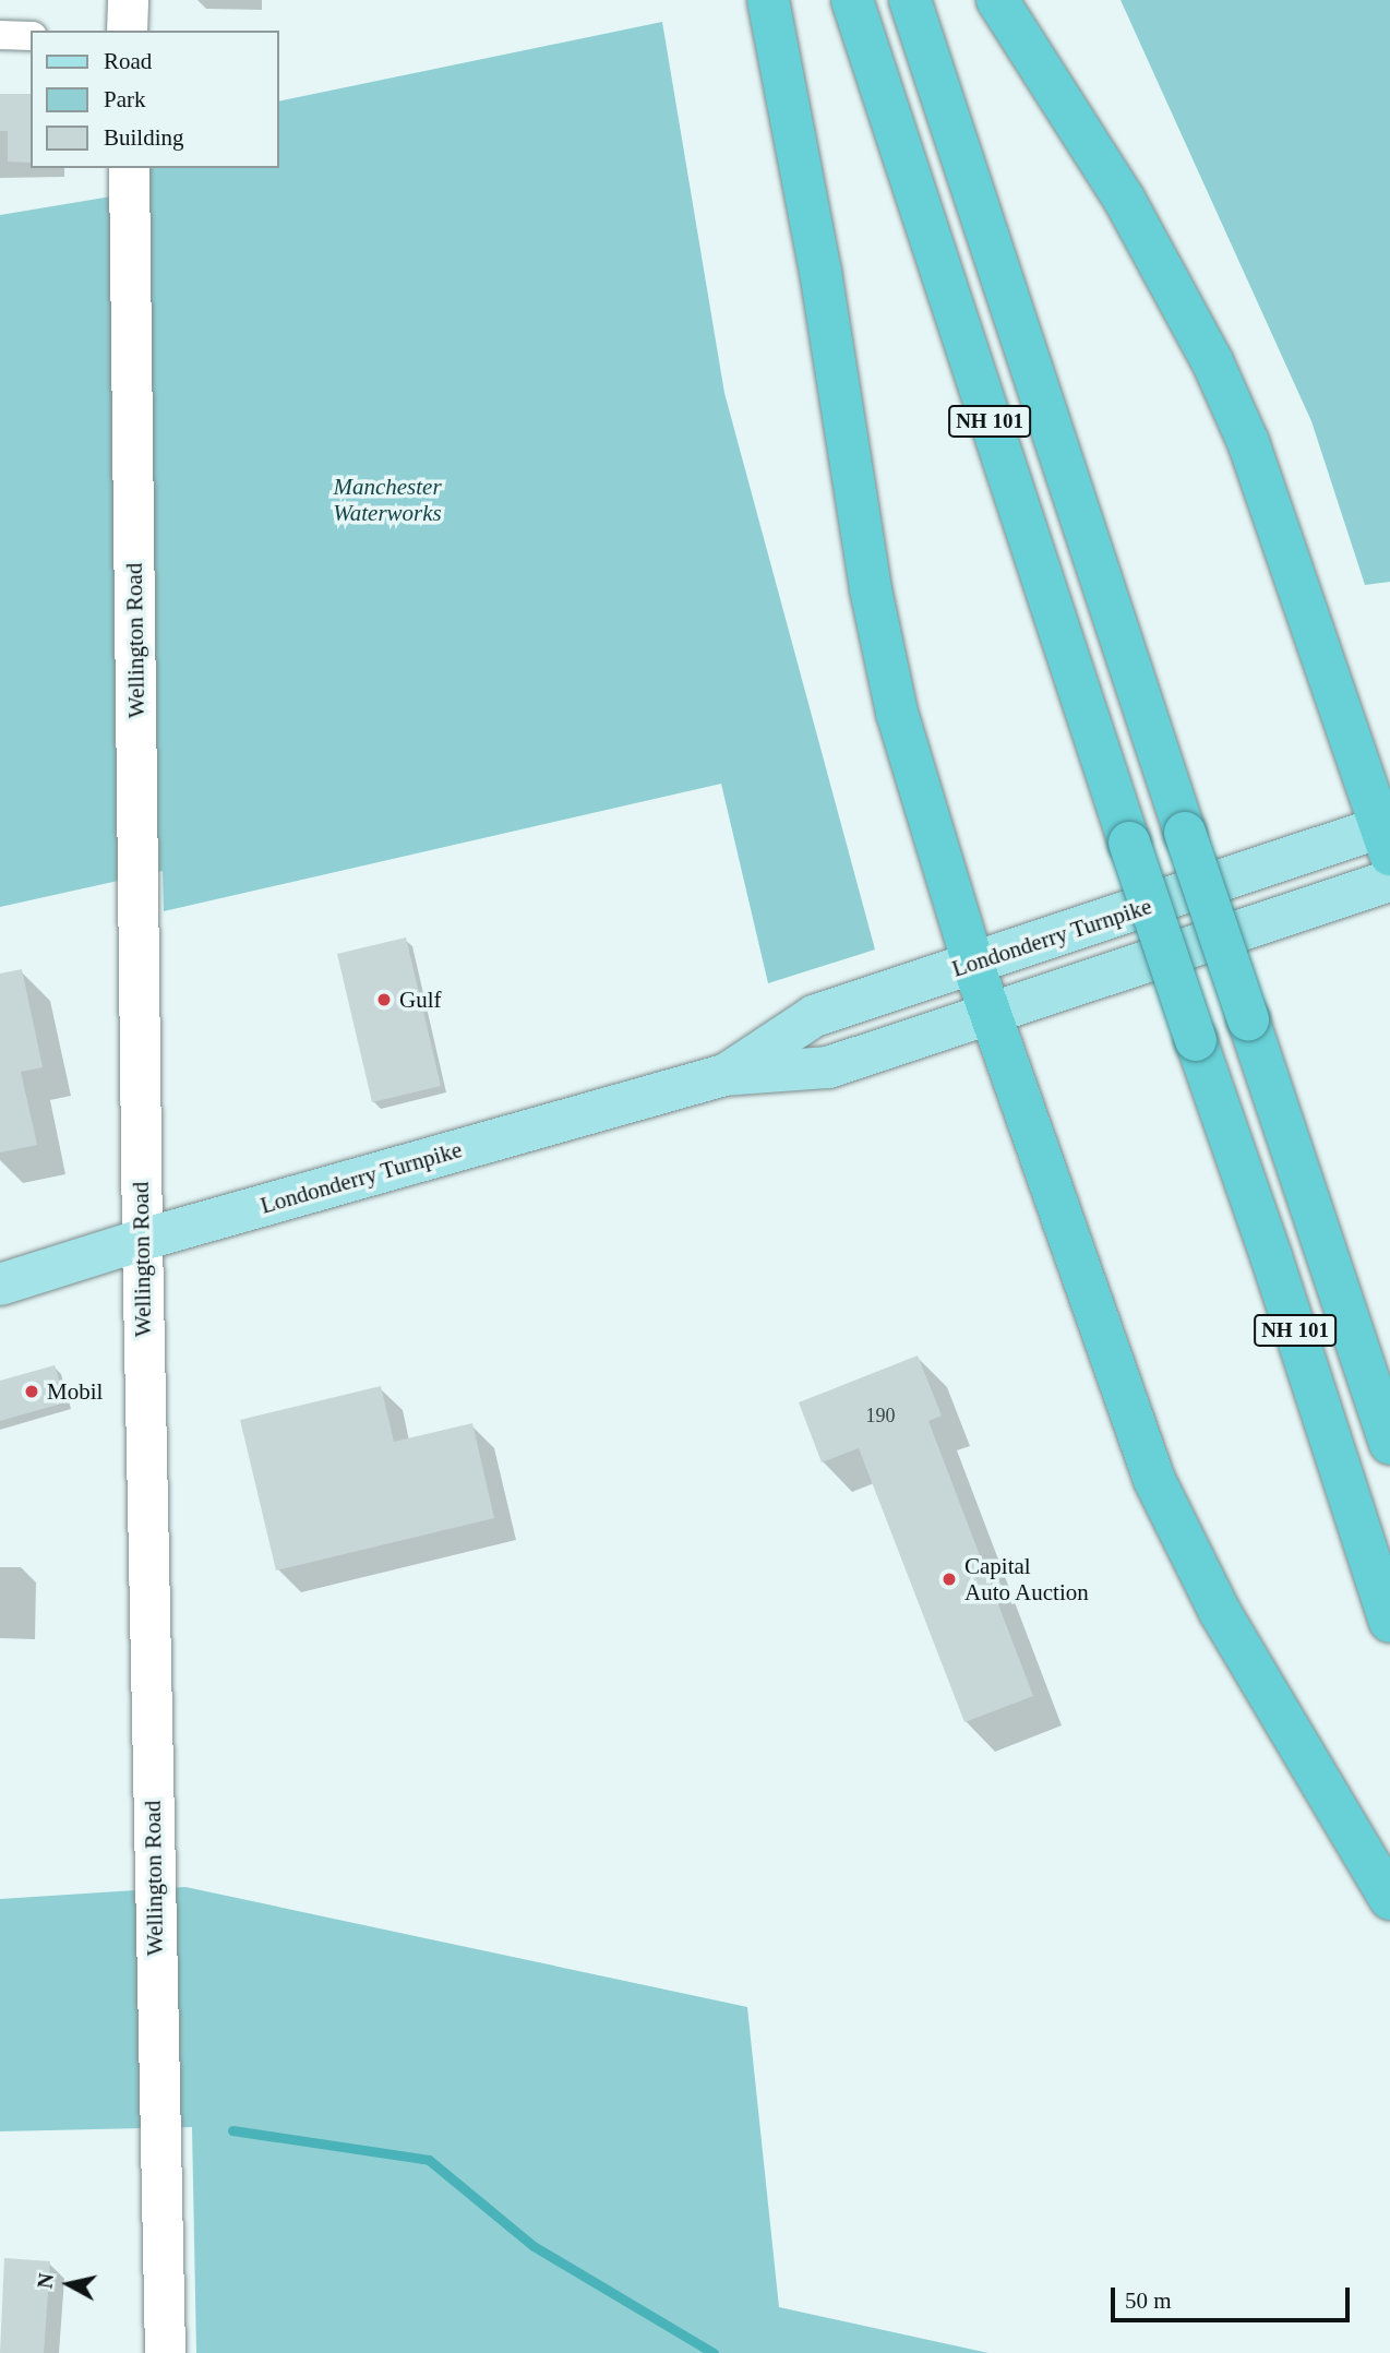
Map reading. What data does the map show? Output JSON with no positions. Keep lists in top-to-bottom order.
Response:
{
  "streets": {
    "highway": ["NH 101"],
    "main road": ["Londonderry Turnpike"],
    "street": ["Wellington Road"]
  },
  "crossings": [
    ["Wellington Road", "Londonderry Turnpike"]
  ],
  "parks": ["Manchester Waterworks"],
  "places": ["Gulf", "Mobil", "Capital Auto Auction"],
  "house_numbers": ["190"],
  "legend": ["Road", "Park", "Building"],
  "scale_bar": "50 m",
  "north": "left"
}
